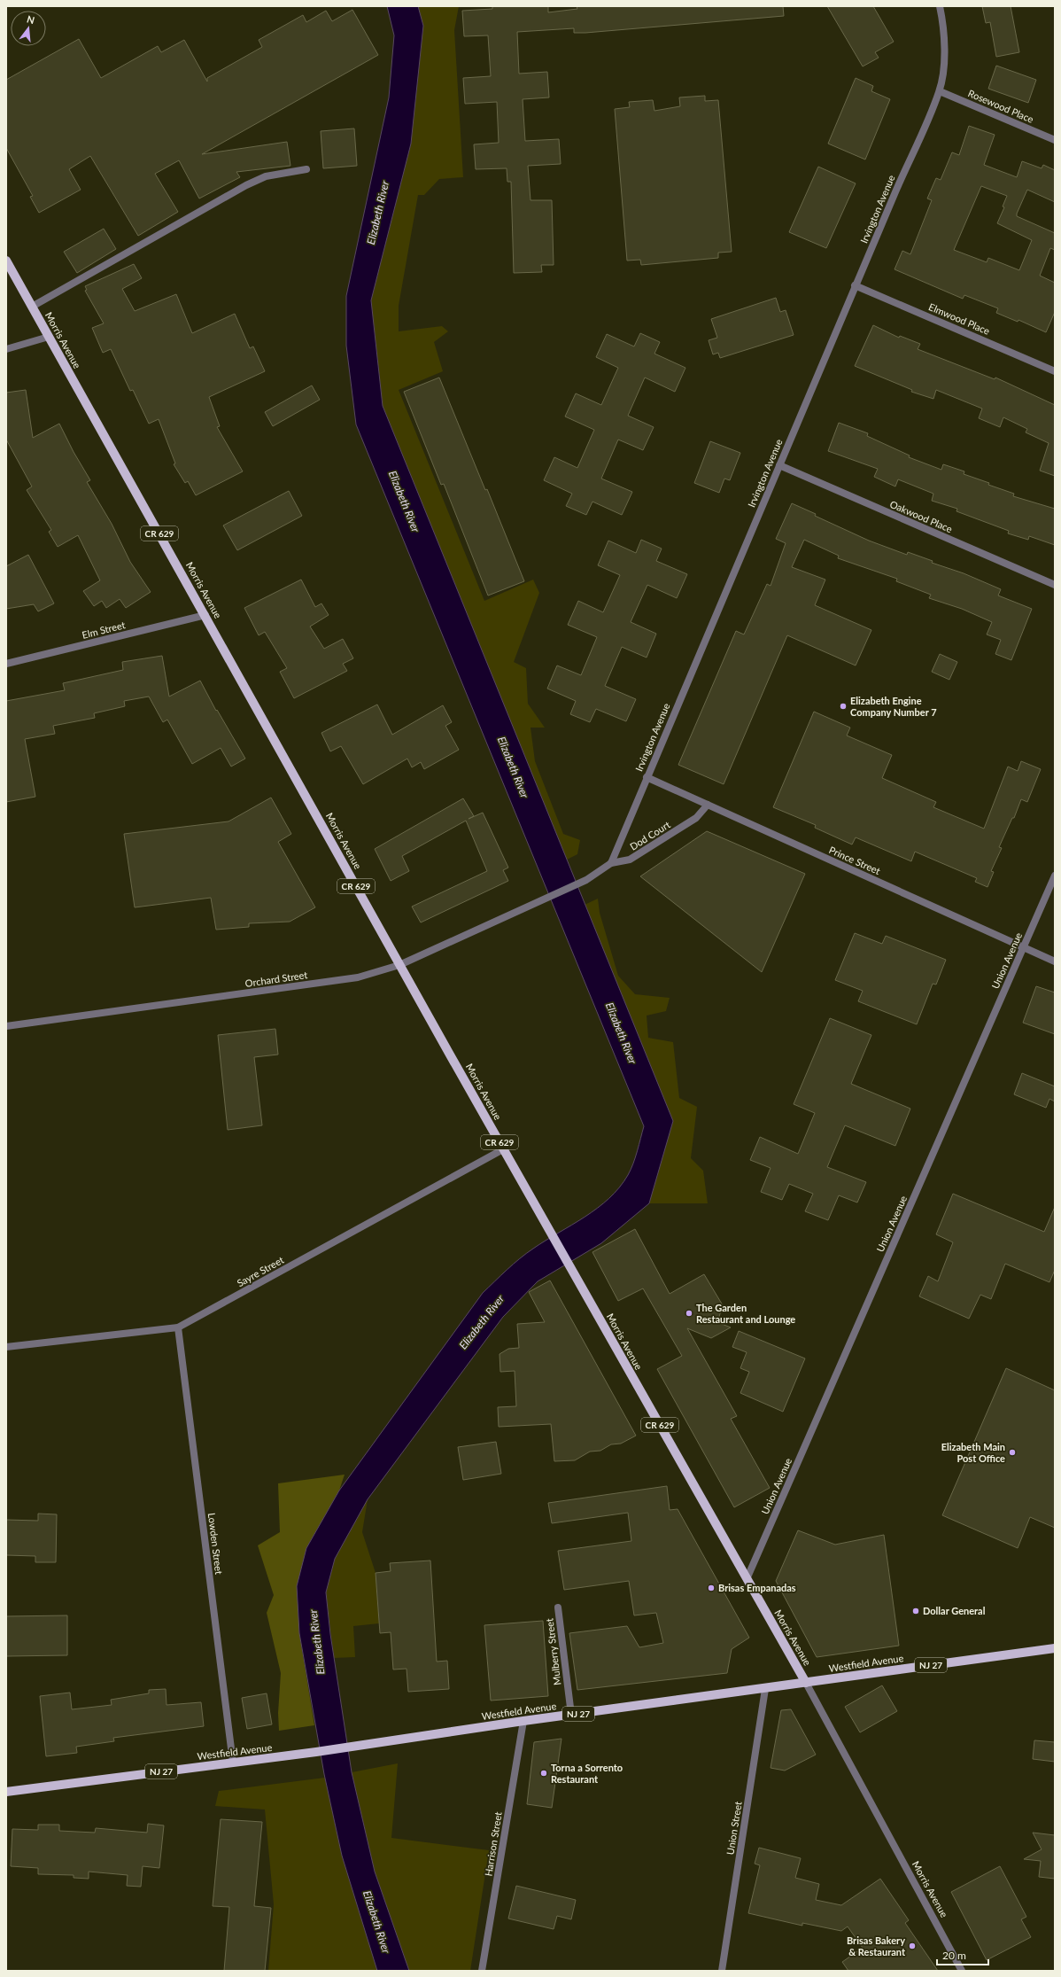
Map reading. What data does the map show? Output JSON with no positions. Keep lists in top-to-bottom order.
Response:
{
  "streets": {
    "main road": [
      "Morris Avenue",
      "CR 629",
      "Westfield Avenue",
      "NJ 27"
    ],
    "street": [
      "Rosewood Place",
      "Irvington Avenue",
      "Elmwood Place",
      "Oakwood Place",
      "Elm Street",
      "Dod Court",
      "Prince Street",
      "Union Avenue",
      "Orchard Street",
      "Sayre Street",
      "Lowden Street",
      "Mulberry Street",
      "Union Street",
      "Harrison Street"
    ]
  },
  "crossings": [
    ["Rosewood Place", "Irvington Avenue"],
    ["Irvington Avenue", "Elmwood Place"],
    ["Irvington Avenue", "Oakwood Place"],
    ["Irvington Avenue", "Dod Court"],
    ["Irvington Avenue", "Prince Street"],
    ["Irvington Avenue", "Orchard Street"],
    ["Morris Avenue", "Elm Street"],
    ["Morris Avenue", "Union Avenue"],
    ["Morris Avenue", "Orchard Street"],
    ["Morris Avenue", "Sayre Street"],
    ["Morris Avenue", "Westfield Avenue"],
    ["Dod Court", "Prince Street"],
    ["Dod Court", "Orchard Street"],
    ["Prince Street", "Union Avenue"],
    ["Sayre Street", "Lowden Street"],
    ["Lowden Street", "Westfield Avenue"],
    ["Mulberry Street", "Westfield Avenue"],
    ["Westfield Avenue", "Union Street"],
    ["Westfield Avenue", "Harrison Street"]
  ],
  "water": ["Elizabeth River"],
  "places": [
    "Elizabeth Engine Company Number 7",
    "The Garden Restaurant and Lounge",
    "Elizabeth Main Post Office",
    "Brisas Empanadas",
    "Dollar General",
    "Torna a Sorrento Restaurant",
    "Brisas Bakery & Restaurant"
  ],
  "scale_bar": "20 m",
  "north": "top"
}
